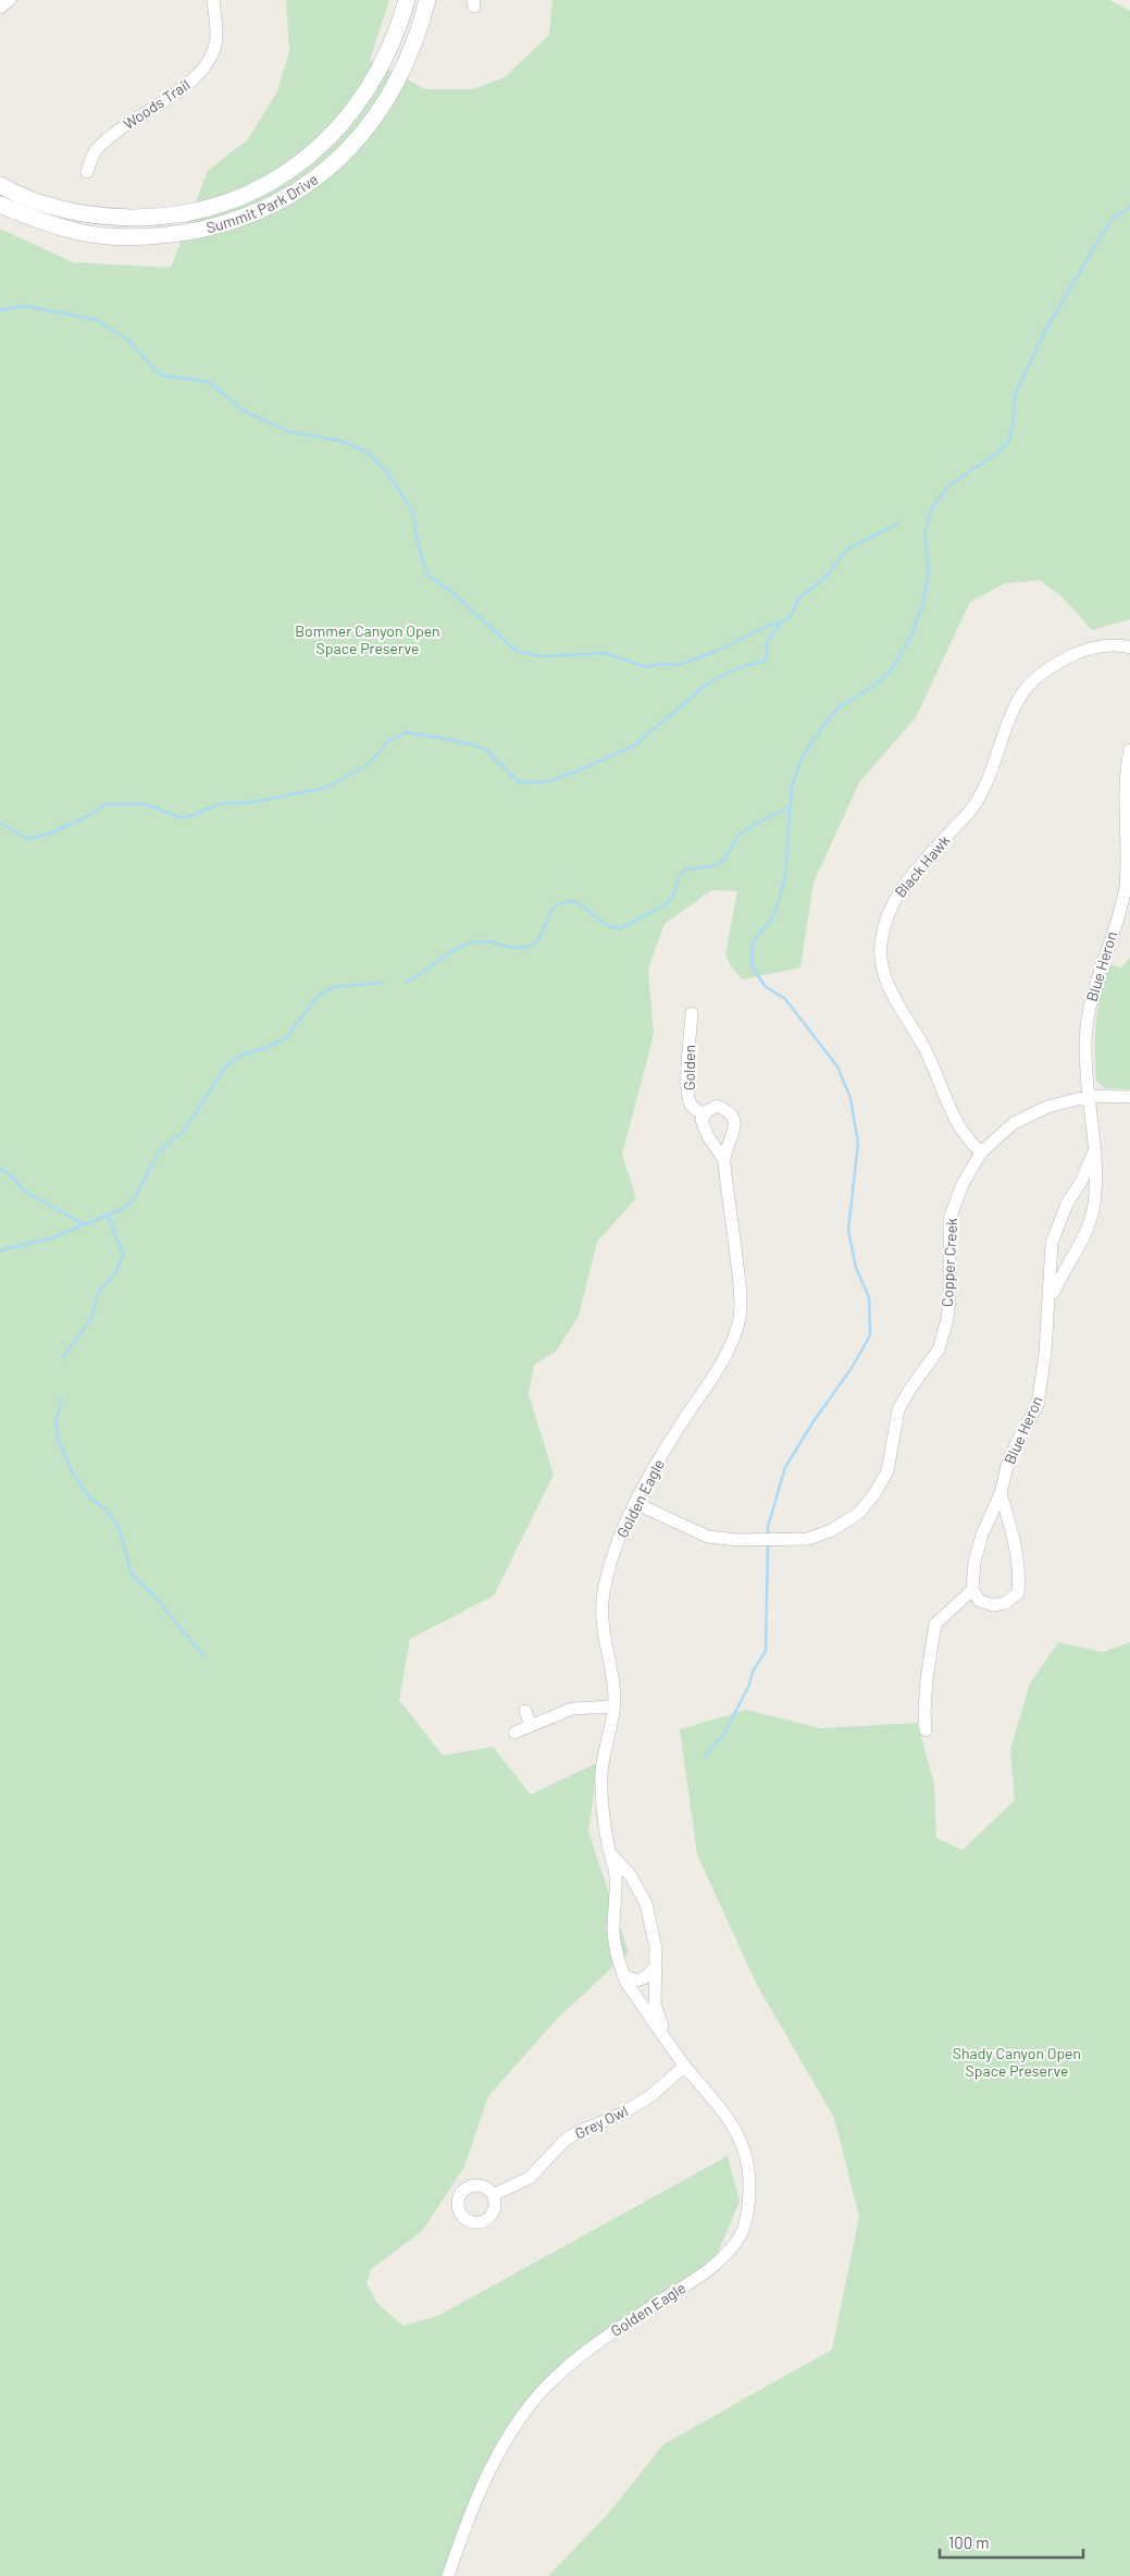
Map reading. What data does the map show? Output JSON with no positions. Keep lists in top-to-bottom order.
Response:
{
  "streets": {
    "street": [
      "Woods Trail",
      "Summit Park Drive",
      "Black Hawk",
      "Blue Heron",
      "Golden",
      "Copper Creek",
      "Golden Eagle",
      "Grey Owl"
    ]
  },
  "crossings": [
    ["Black Hawk", "Copper Creek"],
    ["Blue Heron", "Copper Creek"],
    ["Golden", "Golden Eagle"],
    ["Copper Creek", "Golden Eagle"],
    ["Golden Eagle", "Grey Owl"]
  ],
  "parks": ["Bommer Canyon Open Space Preserve", "Shady Canyon Open Space Preserve"],
  "scale_bar": "100 m"
}
